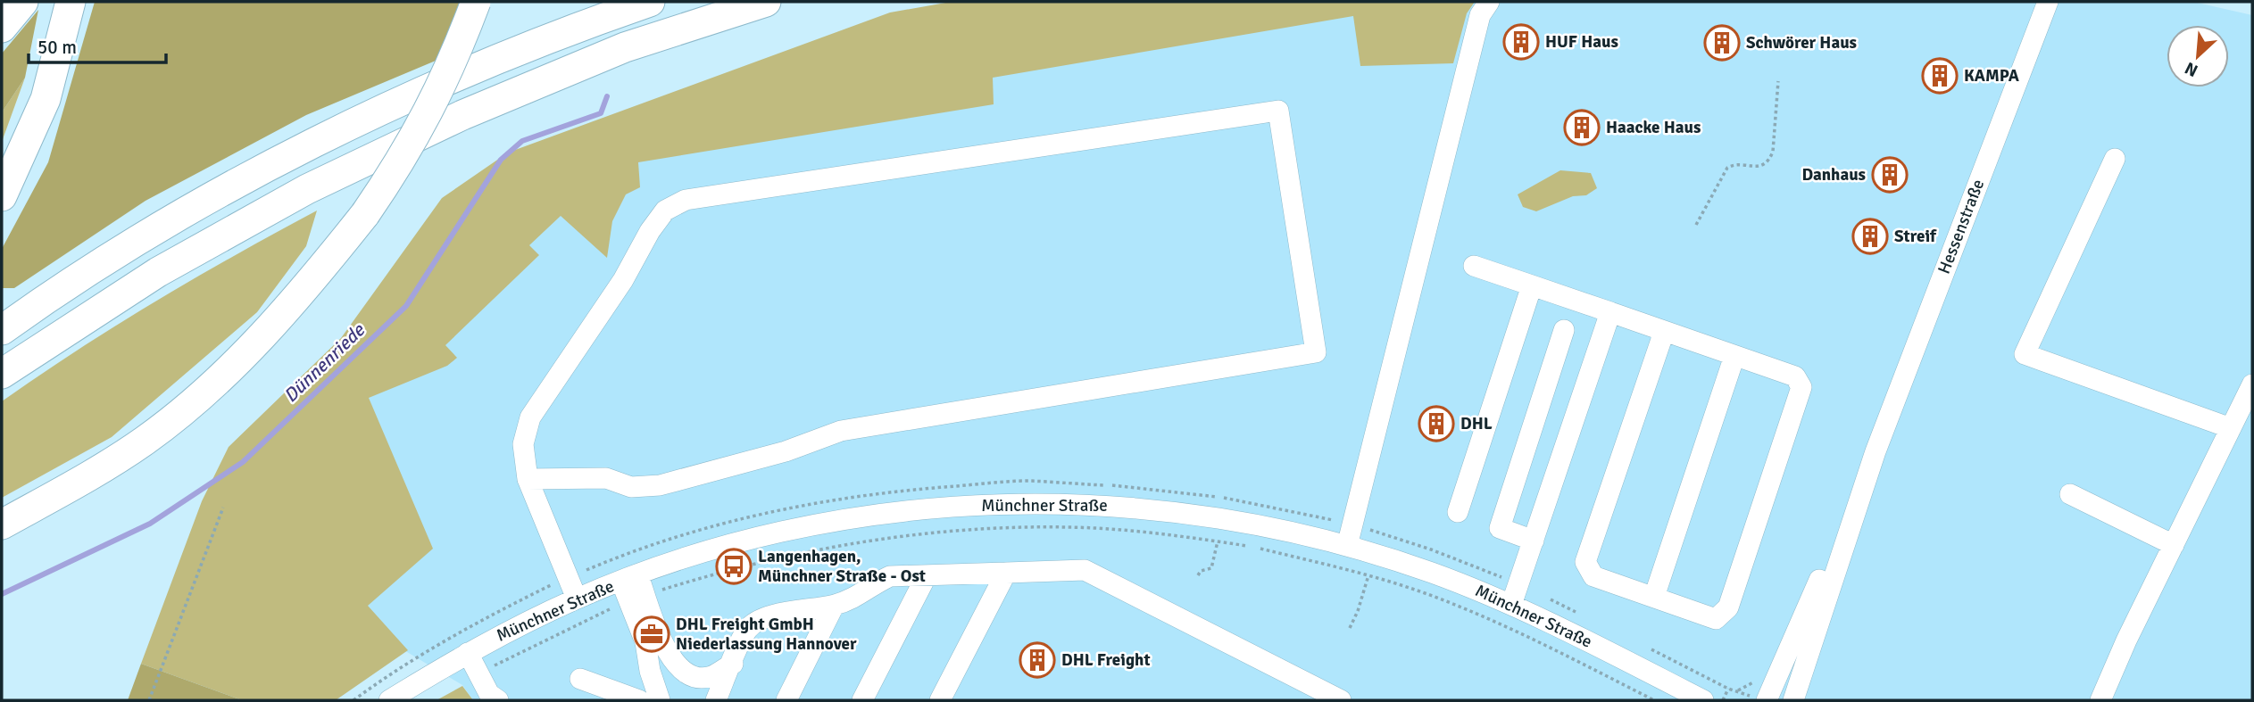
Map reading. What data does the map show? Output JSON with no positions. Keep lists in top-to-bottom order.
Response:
{
  "streets": {
    "street": ["Hessenstraße", "Münchner Straße"]
  },
  "water": ["Dünnenriede"],
  "places": {
    "building": [
      "HUF Haus",
      "Schwörer Haus",
      "KAMPA",
      "Haacke Haus",
      "Danhaus",
      "Streif",
      "DHL",
      "DHL Freight"
    ],
    "bus stop": ["Langenhagen, Münchner Straße - Ost"],
    "office": ["DHL Freight GmbH Niederlassung Hannover"]
  },
  "scale_bar": "50 m",
  "north": "bottom left"
}
